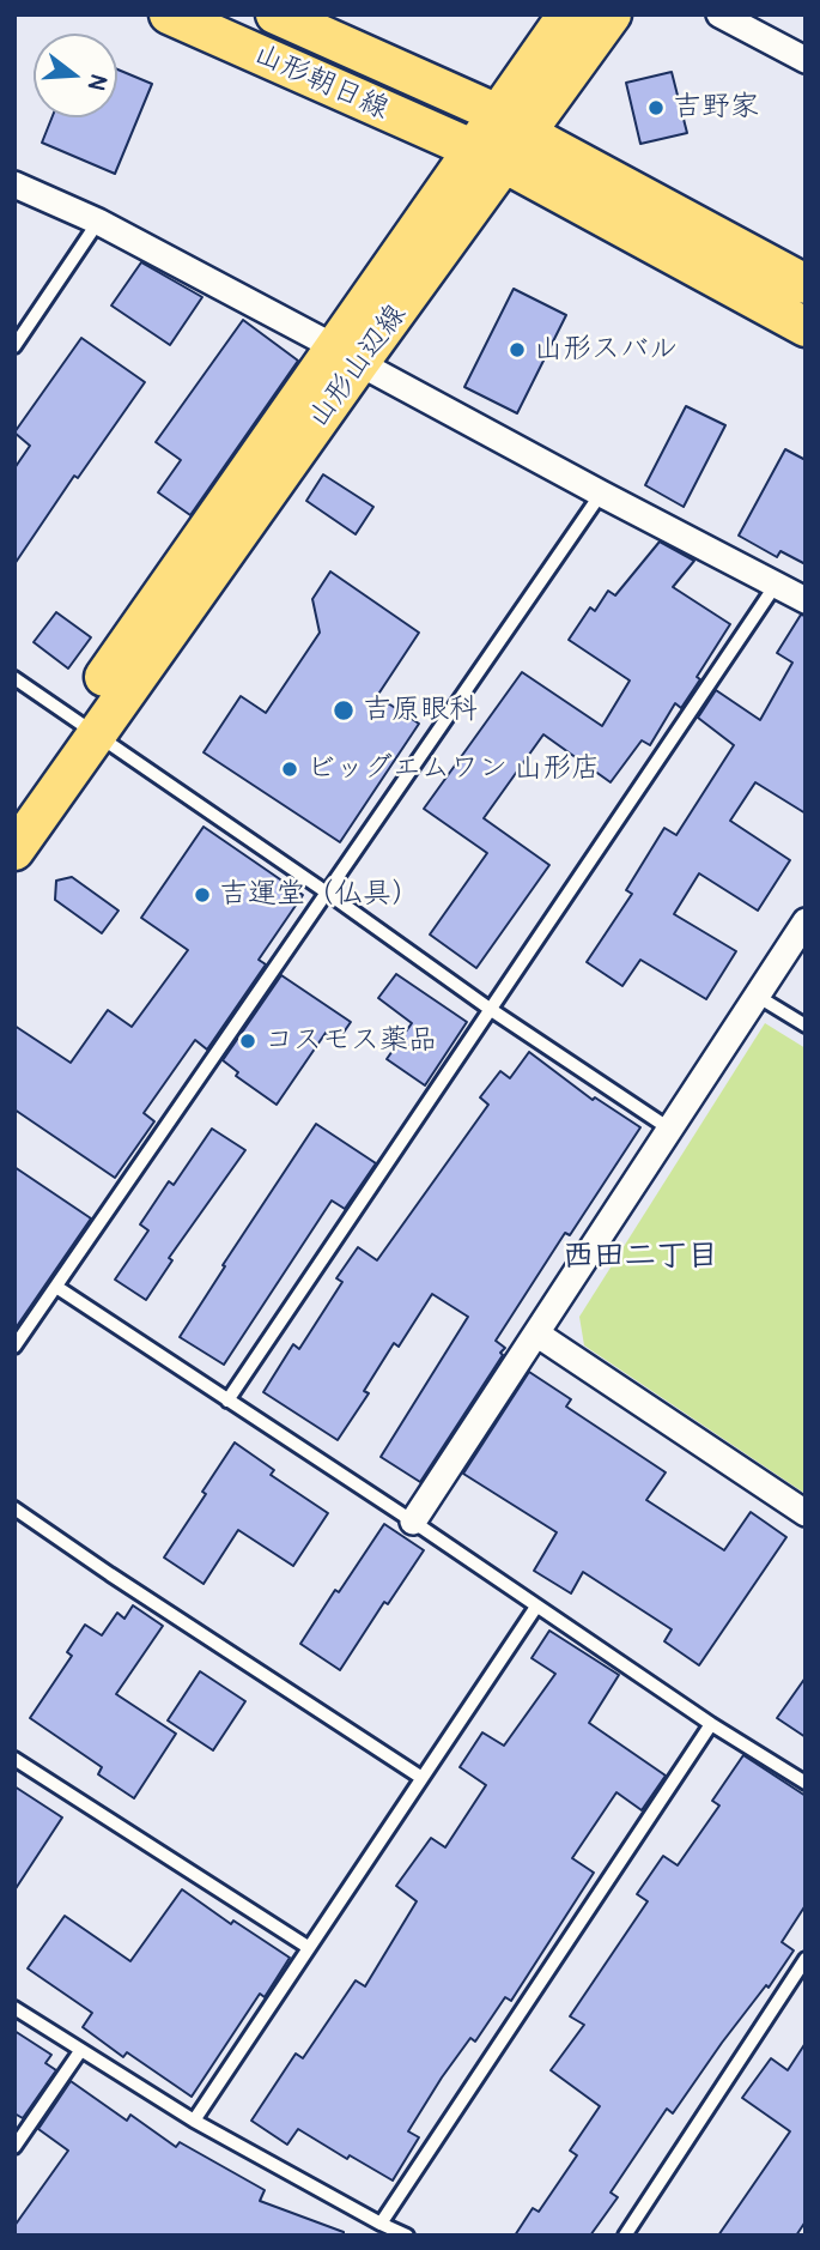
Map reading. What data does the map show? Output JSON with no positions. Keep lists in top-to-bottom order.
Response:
{
  "streets": {
    "main road": ["山形朝日線", "山形山辺線"]
  },
  "crossings": [
    ["山形朝日線", "山形山辺線"]
  ],
  "districts": ["西田二丁目"],
  "places": [
    "吉野家",
    "山形スバル",
    "吉原眼科",
    "ビッグエムワン 山形店",
    "吉運堂（仏具）",
    "コスモス薬品"
  ],
  "north": "right"
}
